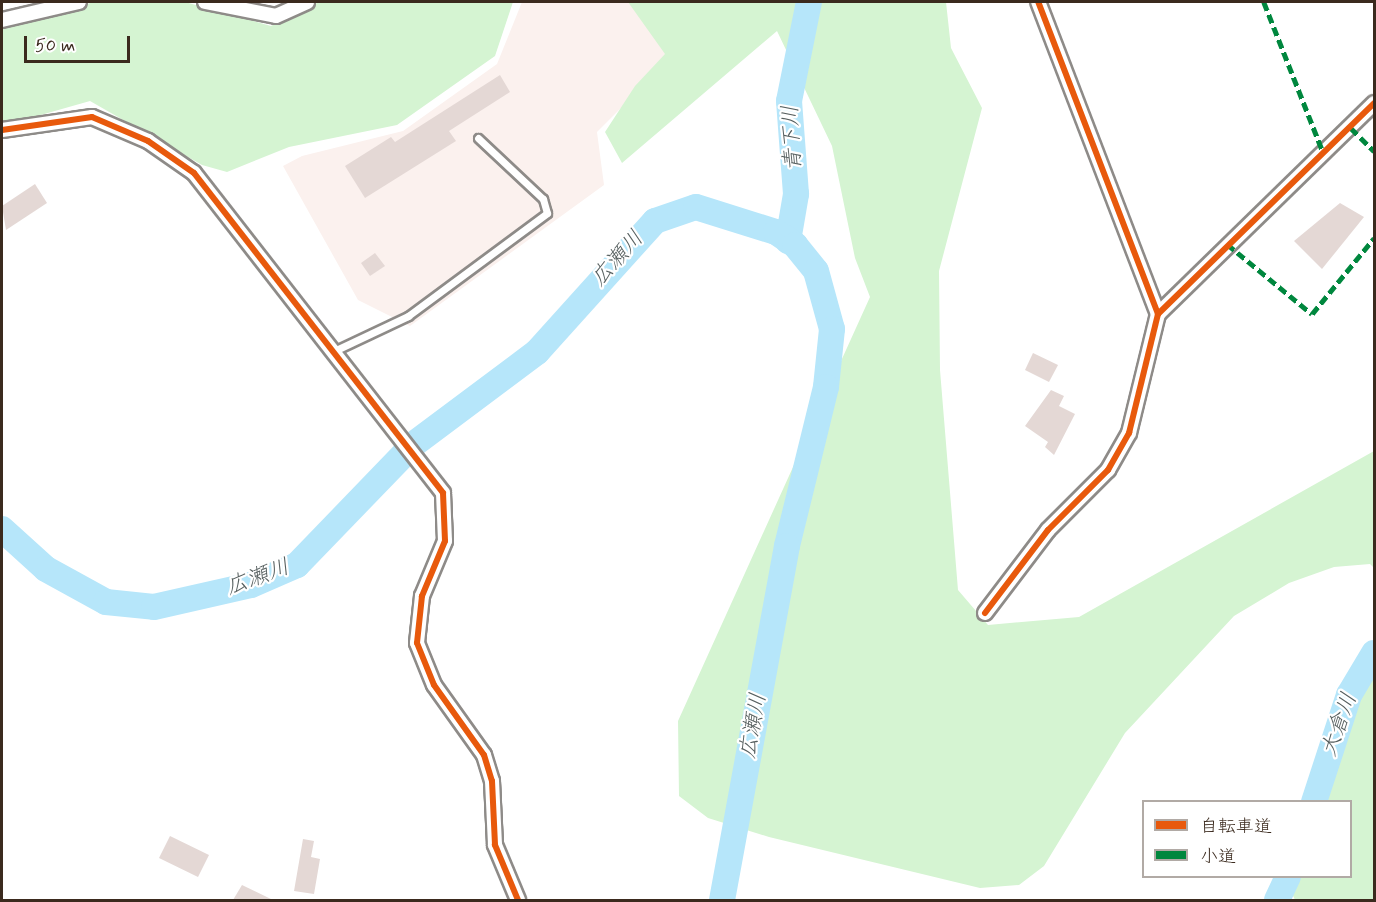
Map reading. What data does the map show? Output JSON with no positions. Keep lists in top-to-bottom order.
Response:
{
  "water": ["青下川", "広瀬川", "大倉川"],
  "legend": ["自転車道", "小道"],
  "scale_bar": "50 m"
}
